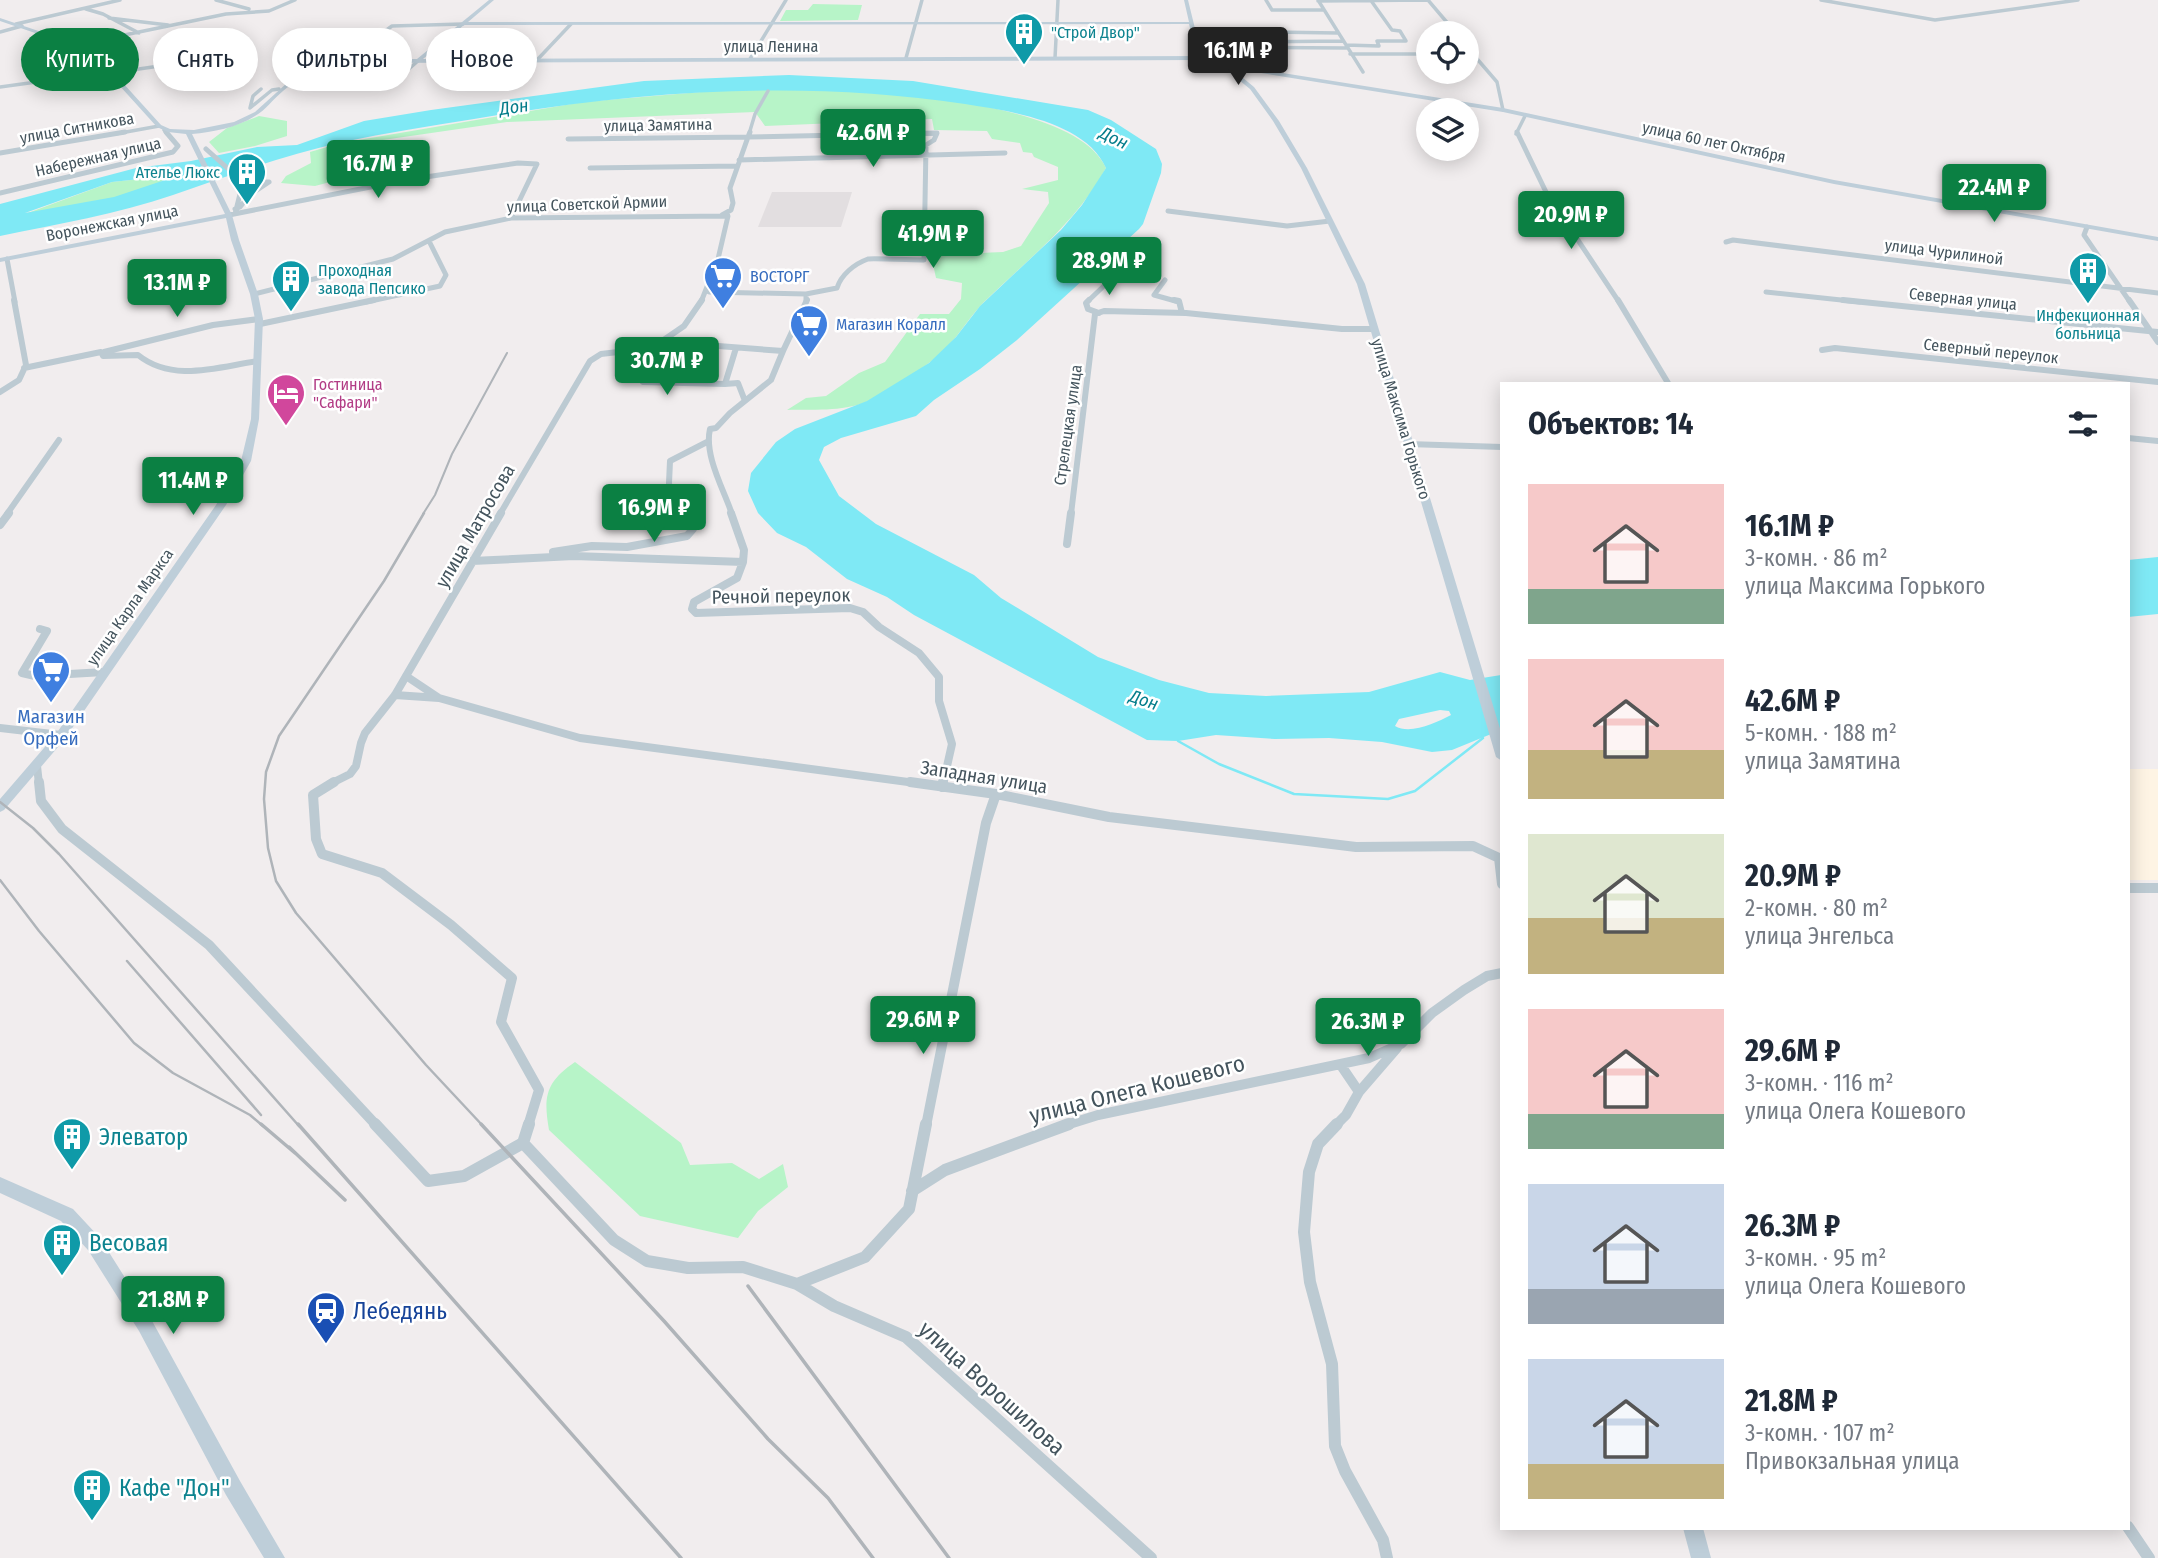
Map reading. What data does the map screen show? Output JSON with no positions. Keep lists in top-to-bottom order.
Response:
{
  "streets": {
    "main road": [
      "улица Ленина",
      "улица 60 лет Октября",
      "Воронежская улица",
      "улица Максима Горького",
      "улица Карла Маркса"
    ],
    "street": [
      "улица Замятина",
      "улица Ситникова",
      "Набережная улица",
      "улица Советской Армии",
      "улица Чурилиной",
      "Северная улица",
      "Северный переулок",
      "Стрелецкая улица",
      "улица Матросова",
      "Речной переулок",
      "Западная улица",
      "улица Олега Кошевого",
      "улица Ворошилова"
    ]
  },
  "crossings": [
    ["улица Ленина", "улица Максима Горького"],
    ["улица Ленина", "улица Карла Маркса"],
    ["улица Ситникова", "Набережная улица"],
    ["улица 60 лет Октября", "улица Максима Горького"],
    ["улица Советской Армии", "улица Карла Маркса"],
    ["Воронежская улица", "улица Карла Маркса"],
    ["улица Матросова", "улица Ворошилова"],
    ["Речной переулок", "Западная улица"]
  ],
  "water": ["Дон"],
  "places": {
    "building": [
      "\"Строй Двор\"",
      "Ателье Люкс",
      "Инфекционная больница",
      "Проходная завода Пепсико",
      "Элеватор",
      "Весовая",
      "Кафе \"Дон\""
    ],
    "supermarket": ["ВОСТОРГ", "Магазин Коралл", "Магазин Орфей"],
    "hotel": ["Гостиница \"Сафари\""],
    "station": ["Лебедянь"]
  },
  "page": {
    "price": [
      "16.1M ₽",
      "42.6M ₽",
      "16.7M ₽",
      "22.4M ₽",
      "20.9M ₽",
      "41.9M ₽",
      "28.9M ₽",
      "13.1M ₽",
      "30.7M ₽",
      "11.4M ₽",
      "16.9M ₽",
      "29.6M ₽",
      "26.3M ₽",
      "21.8M ₽"
    ],
    "chip": [
      "Купить",
      "Снять",
      "Фильтры",
      "Новое"
    ],
    "heading": "Объектов: 14",
    "list": [
      {
        "name": "16.1M ₽",
        "note": "3-комн. · 86 m² · улица Максима Горького"
      },
      {
        "name": "42.6M ₽",
        "note": "5-комн. · 188 m² · улица Замятина"
      },
      {
        "name": "20.9M ₽",
        "note": "2-комн. · 80 m² · улица Энгельса"
      },
      {
        "name": "29.6M ₽",
        "note": "3-комн. · 116 m² · улица Олега Кошевого"
      },
      {
        "name": "26.3M ₽",
        "note": "3-комн. · 95 m² · улица Олега Кошевого"
      },
      {
        "name": "21.8M ₽",
        "note": "3-комн. · 107 m² · Привокзальная улица"
      }
    ]
  }
}
